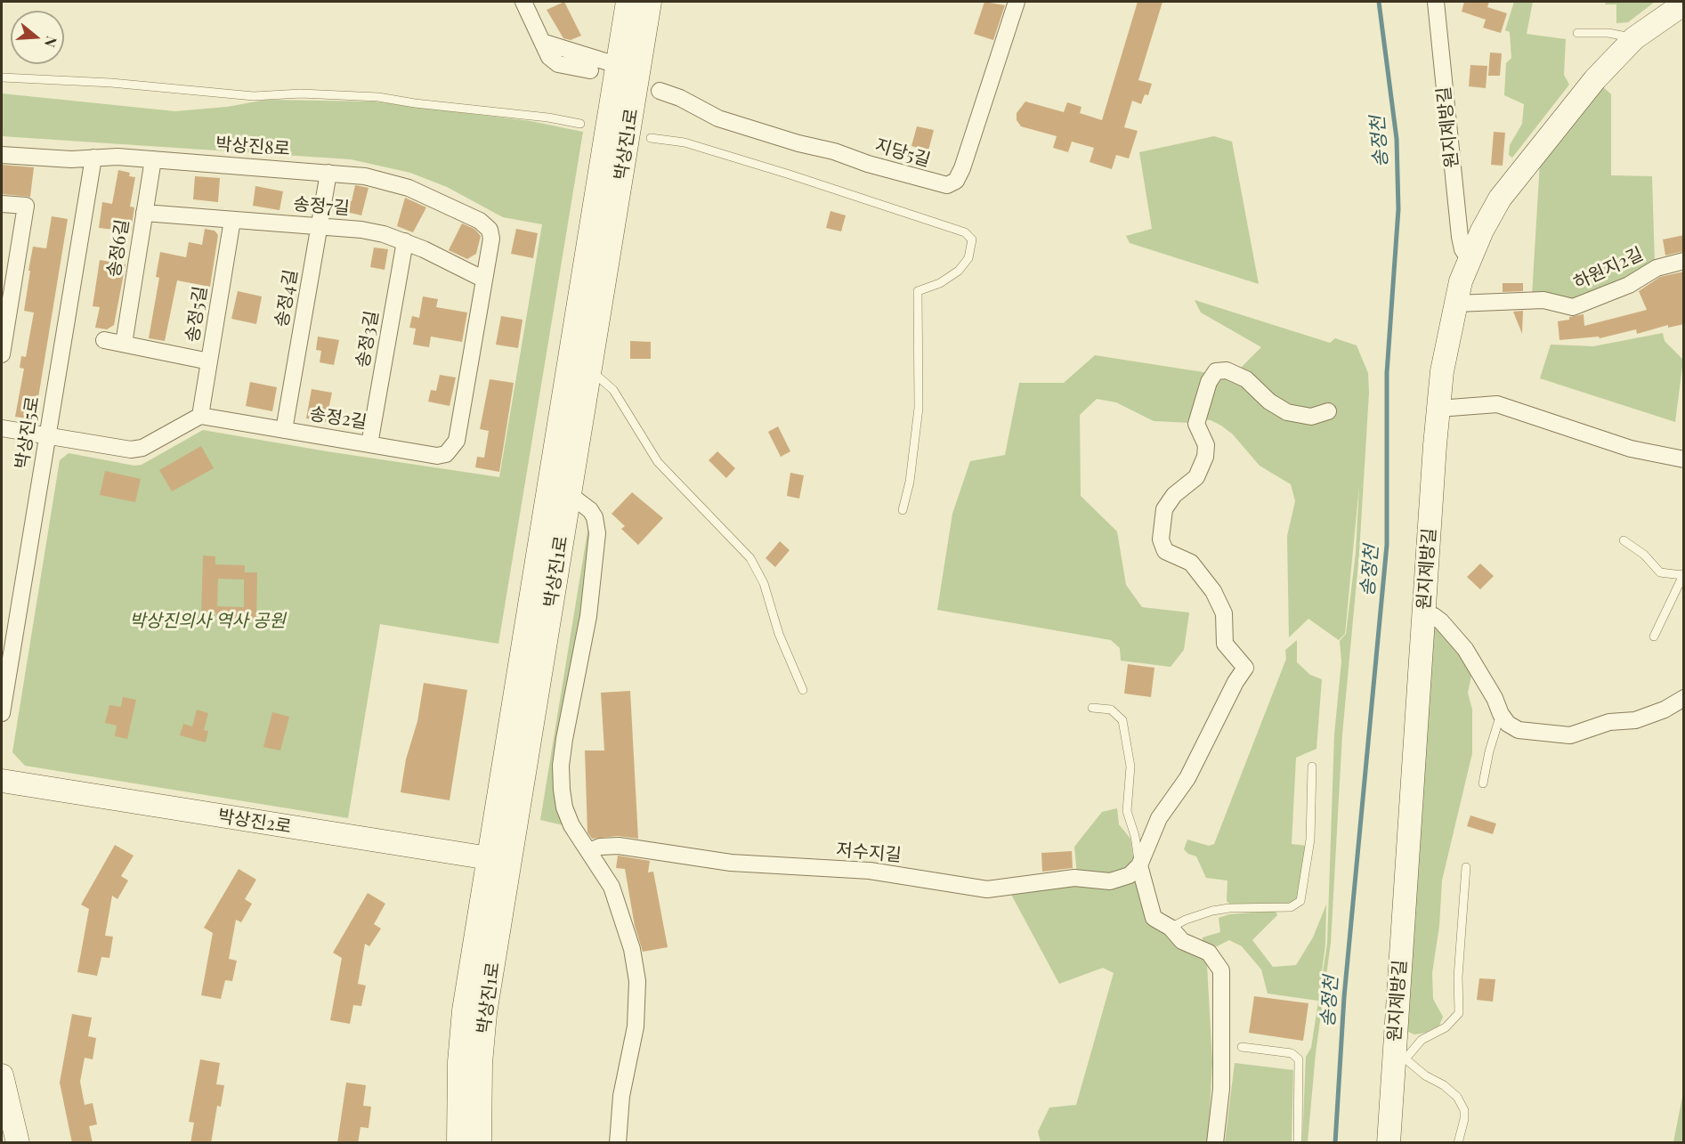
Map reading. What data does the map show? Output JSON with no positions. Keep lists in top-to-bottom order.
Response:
{
  "streets": {
    "street": [
      "원지제방길",
      "박상진1로",
      "박상진8로",
      "지당5길",
      "송정7길",
      "송정6길",
      "하원지2길",
      "송정4길",
      "송정5길",
      "송정3길",
      "송정2길",
      "박상진5로",
      "박상진2로",
      "저수지길"
    ]
  },
  "crossings": [
    ["원지제방길", "하원지2길"],
    ["박상진1로", "박상진2로"],
    ["박상진8로", "송정6길"],
    ["박상진8로", "송정4길"],
    ["박상진8로", "송정2길"],
    ["박상진8로", "박상진5로"],
    ["송정7길", "송정6길"],
    ["송정7길", "송정4길"],
    ["송정7길", "송정5길"],
    ["송정7길", "송정3길"],
    ["송정7길", "송정2길"],
    ["송정4길", "송정2길"],
    ["송정5길", "송정2길"],
    ["송정3길", "송정2길"]
  ],
  "water": ["송정천"],
  "parks": ["박상진의사 역사 공원"],
  "north": "right"
}
